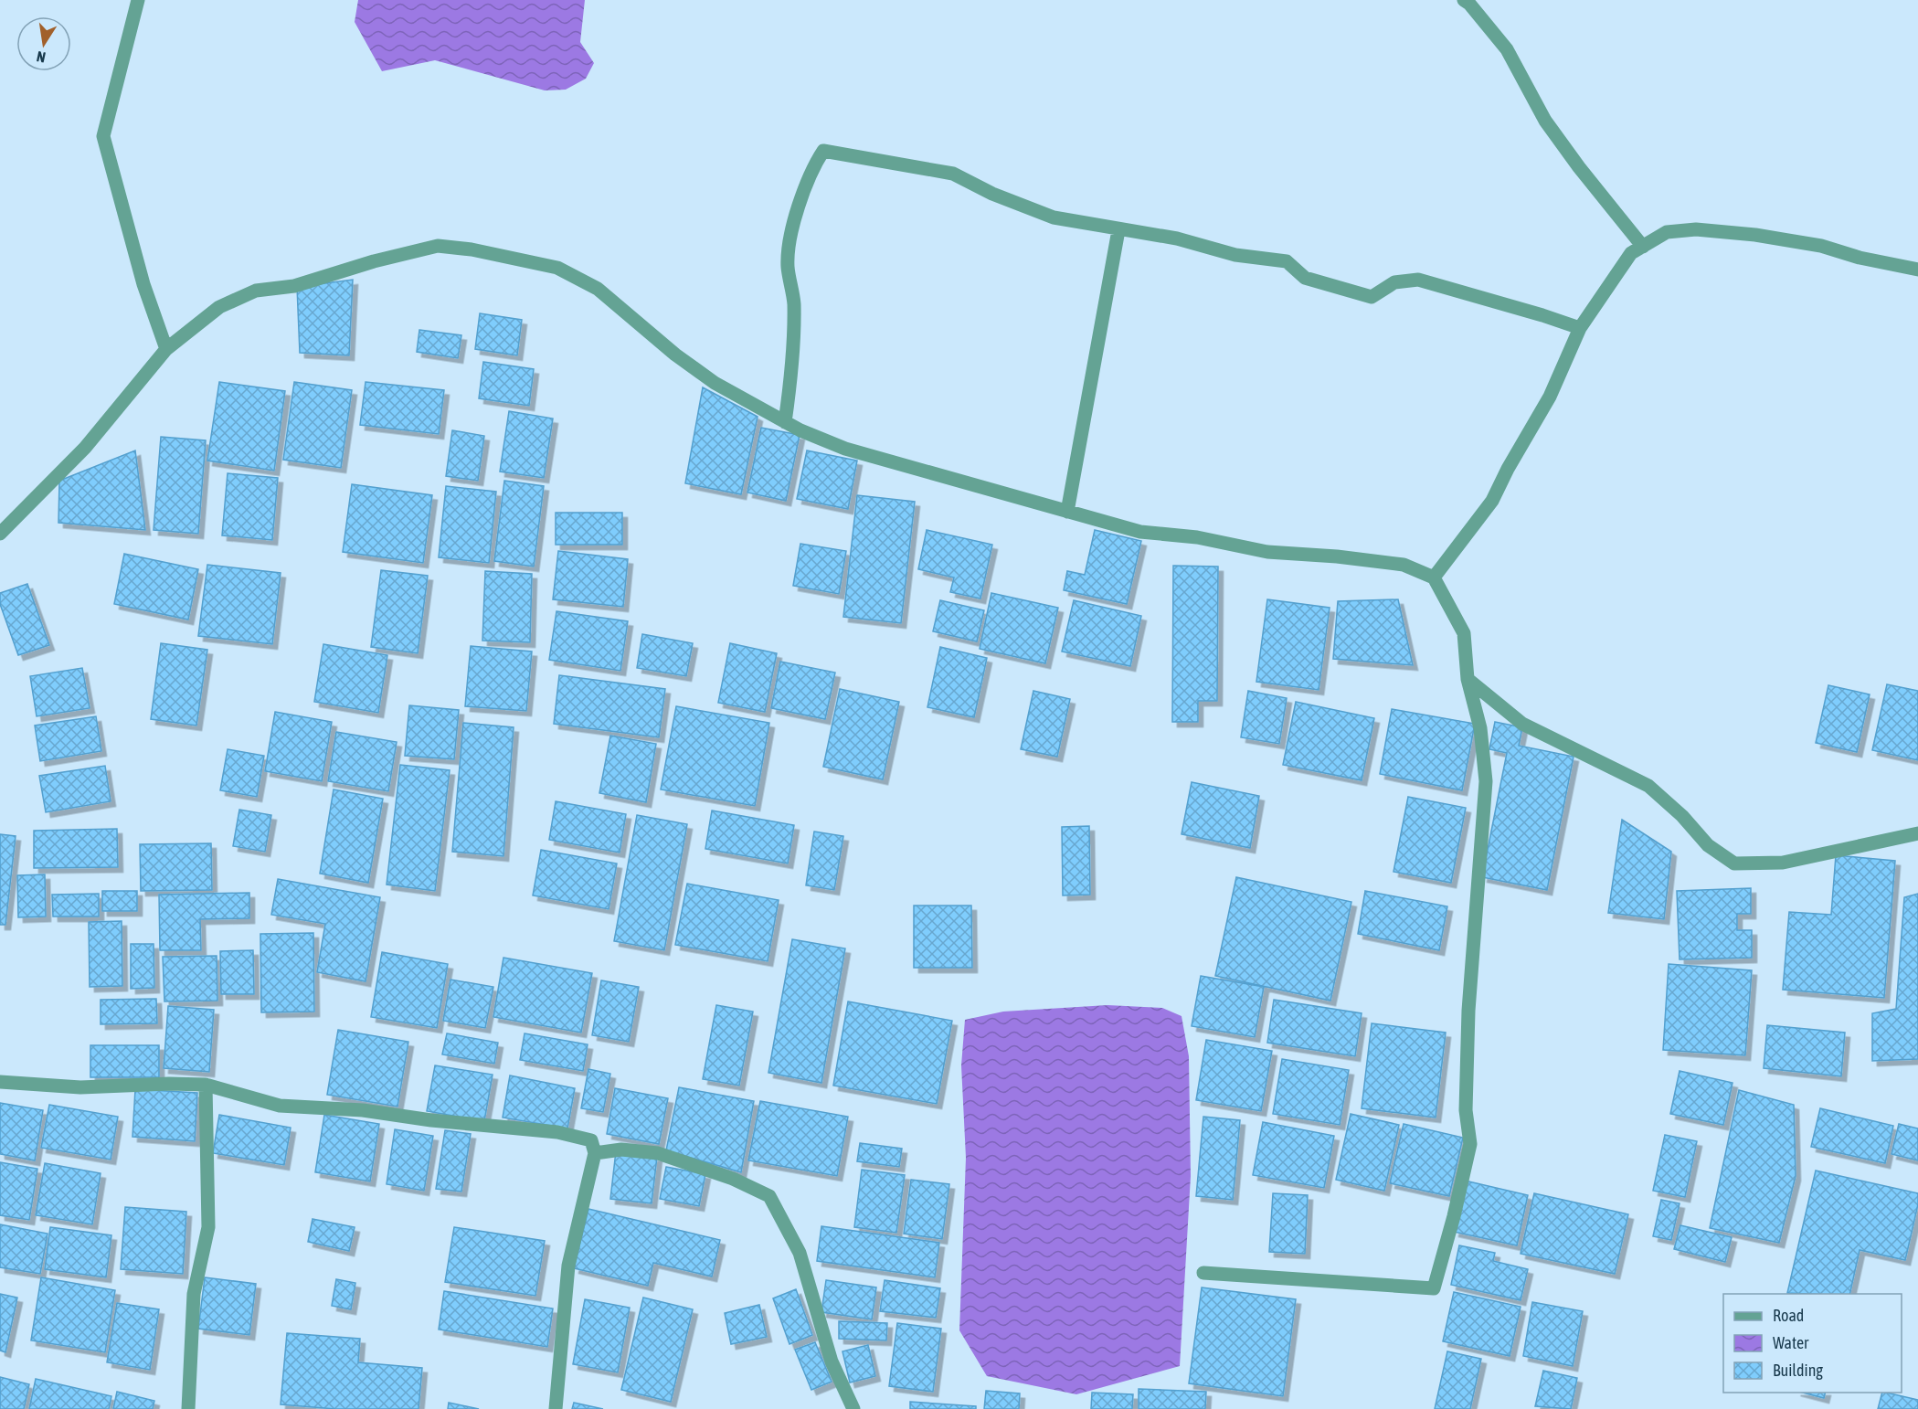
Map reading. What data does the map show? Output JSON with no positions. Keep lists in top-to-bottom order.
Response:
{
  "legend": ["Road", "Water", "Building"],
  "north": "bottom"
}
